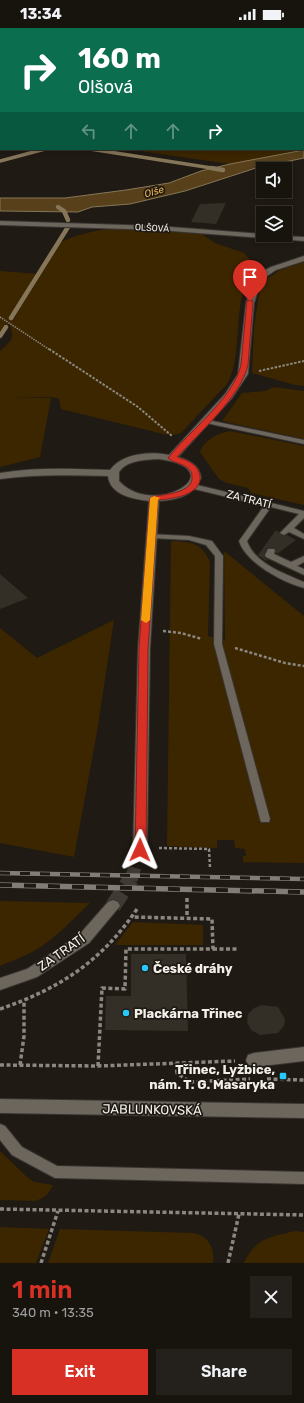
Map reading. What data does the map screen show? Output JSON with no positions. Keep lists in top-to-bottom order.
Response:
{
  "streets": {
    "street": ["OLŠOVÁ", "ZA TRATÍ", "JABLUNKOVSKÁ"]
  },
  "water": ["Olše"],
  "places": {
    "other": ["České dráhy", "Plackárna Třinec"],
    "transit": ["Třinec, Lyžbice, nám. T. G. Masaryka"]
  },
  "page": {
    "status": "13:34",
    "turn": ["160 m", "Olšová"],
    "heading": ["1 min", "340 m · 13:35"],
    "buttons": ["Exit", "Share"]
  }
}
